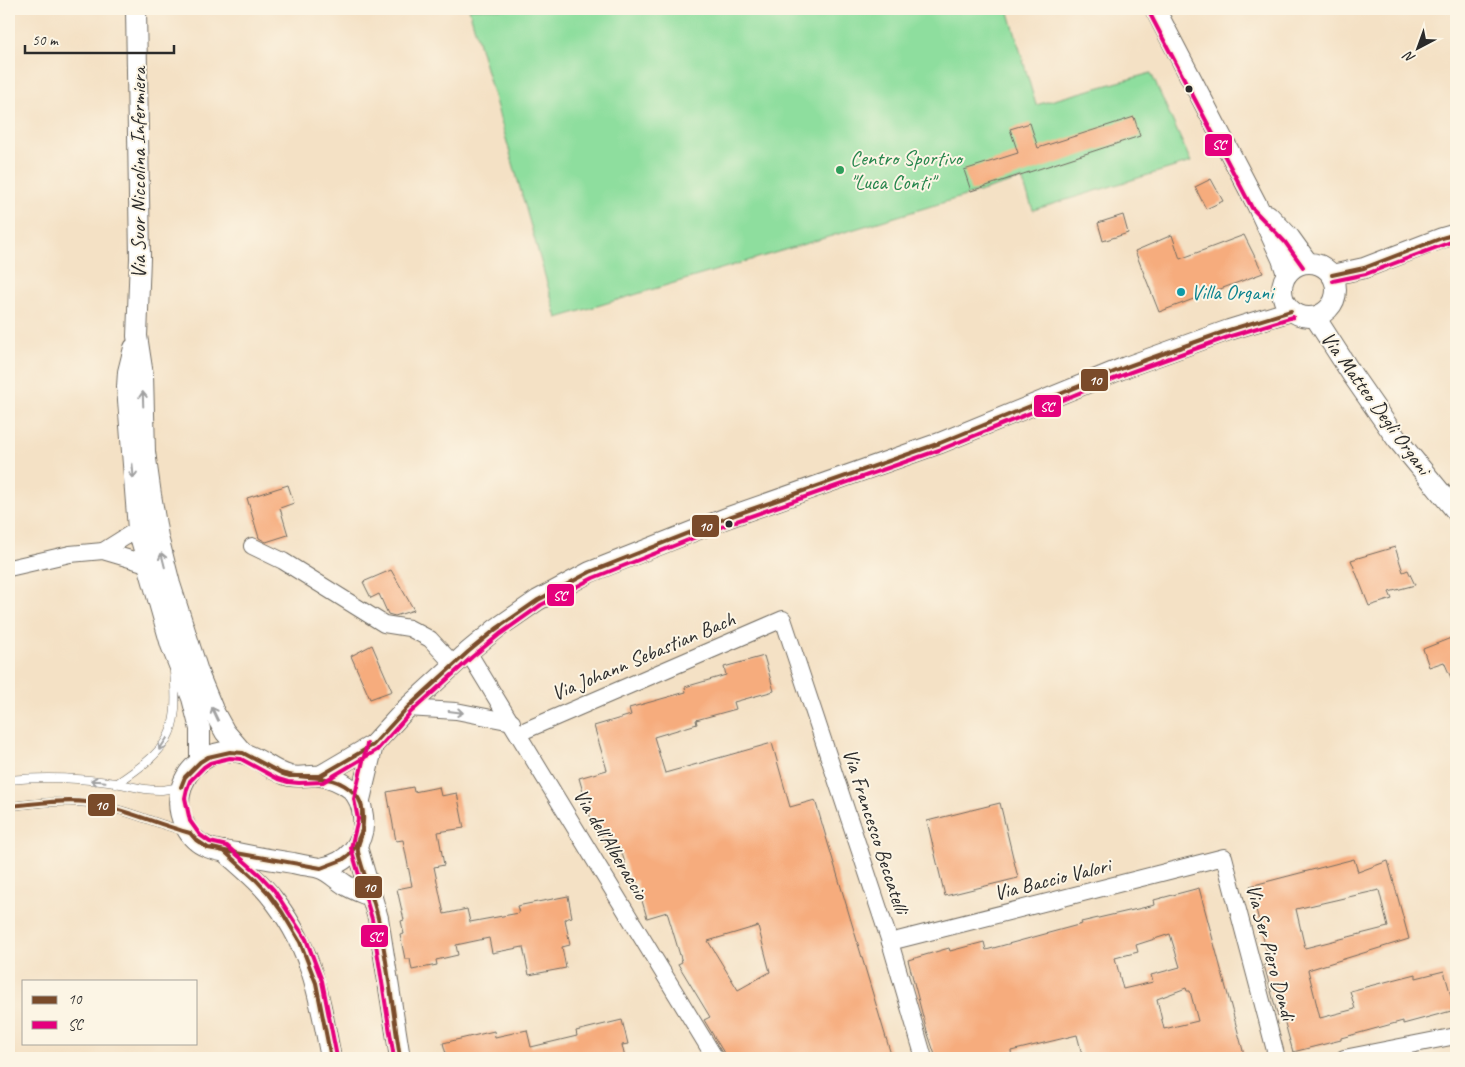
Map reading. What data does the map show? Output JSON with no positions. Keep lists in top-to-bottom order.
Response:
{
  "streets": {
    "street": [
      "Via Suor Niccolina Infermiera",
      "Via Matteo Degli Organi",
      "Via Johann Sebastian Bach",
      "Via Francesco Beccatelli",
      "Via dell'Alberaccio",
      "Via Baccio Valori",
      "Via Ser Piero Dondi"
    ]
  },
  "crossings": [
    ["Via Johann Sebastian Bach", "Via Francesco Beccatelli"],
    ["Via Johann Sebastian Bach", "Via dell'Alberaccio"],
    ["Via Francesco Beccatelli", "Via Baccio Valori"],
    ["Via Baccio Valori", "Via Ser Piero Dondi"]
  ],
  "places": ["Centro Sportivo \"Luca Conti\"", "Villa Organi"],
  "lines": ["transit line SC", "transit line 10"],
  "legend": ["10", "SC"],
  "scale_bar": "50 m",
  "north": "bottom left"
}
